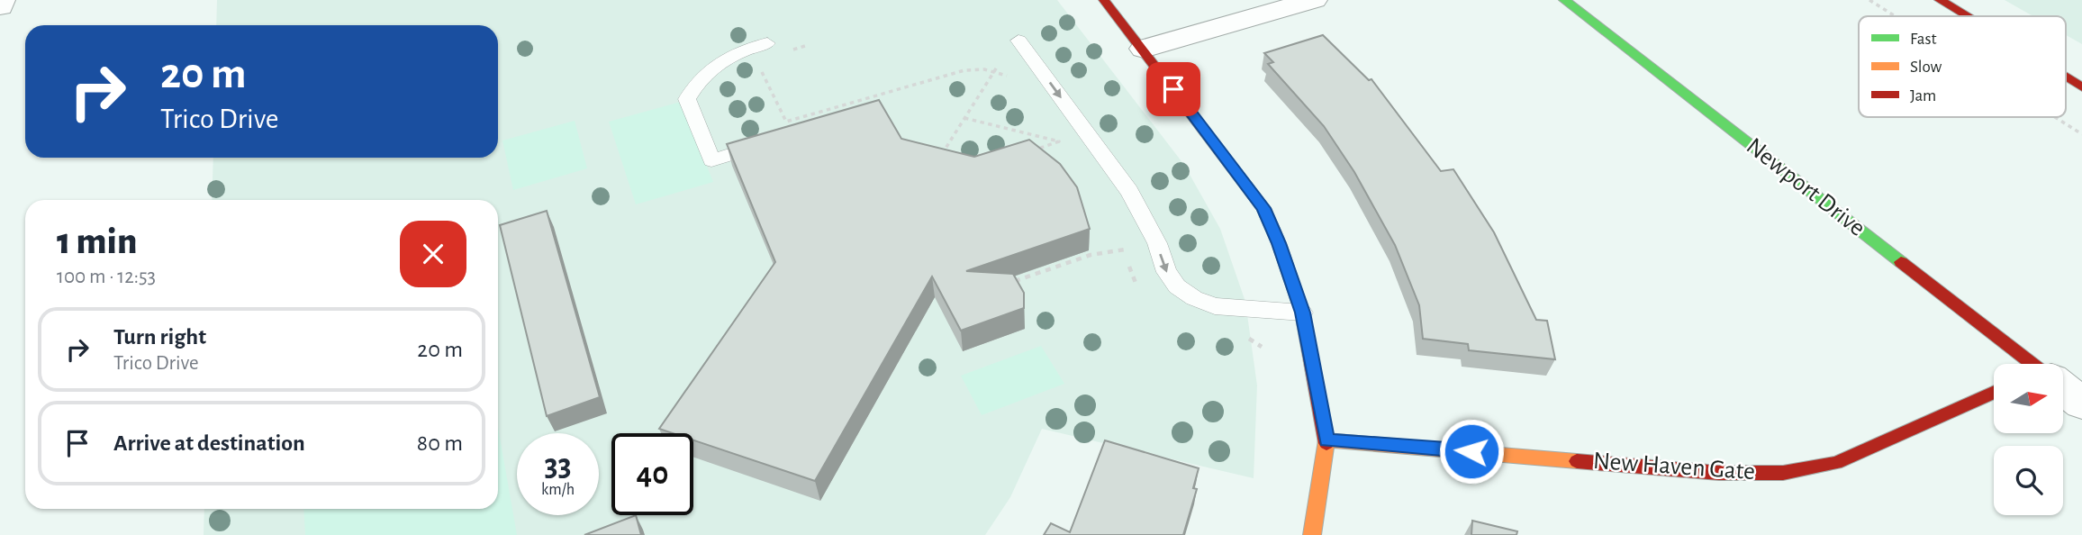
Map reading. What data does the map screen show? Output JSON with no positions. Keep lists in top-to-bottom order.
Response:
{
  "streets": {
    "street": ["Newport Drive", "New Haven Gate"]
  },
  "legend": ["Fast", "Slow", "Jam"],
  "north": "right",
  "page": {
    "turn": ["20 m", "Trico Drive"],
    "heading": ["1 min", "100 m · 12:53"],
    "list": [
      {
        "name": "Turn right",
        "note": "Trico Drive",
        "value": "20 m"
      },
      {
        "name": "Arrive at destination",
        "value": "80 m"
      }
    ],
    "speed": "33 km/h",
    "limit": "40"
  }
}
